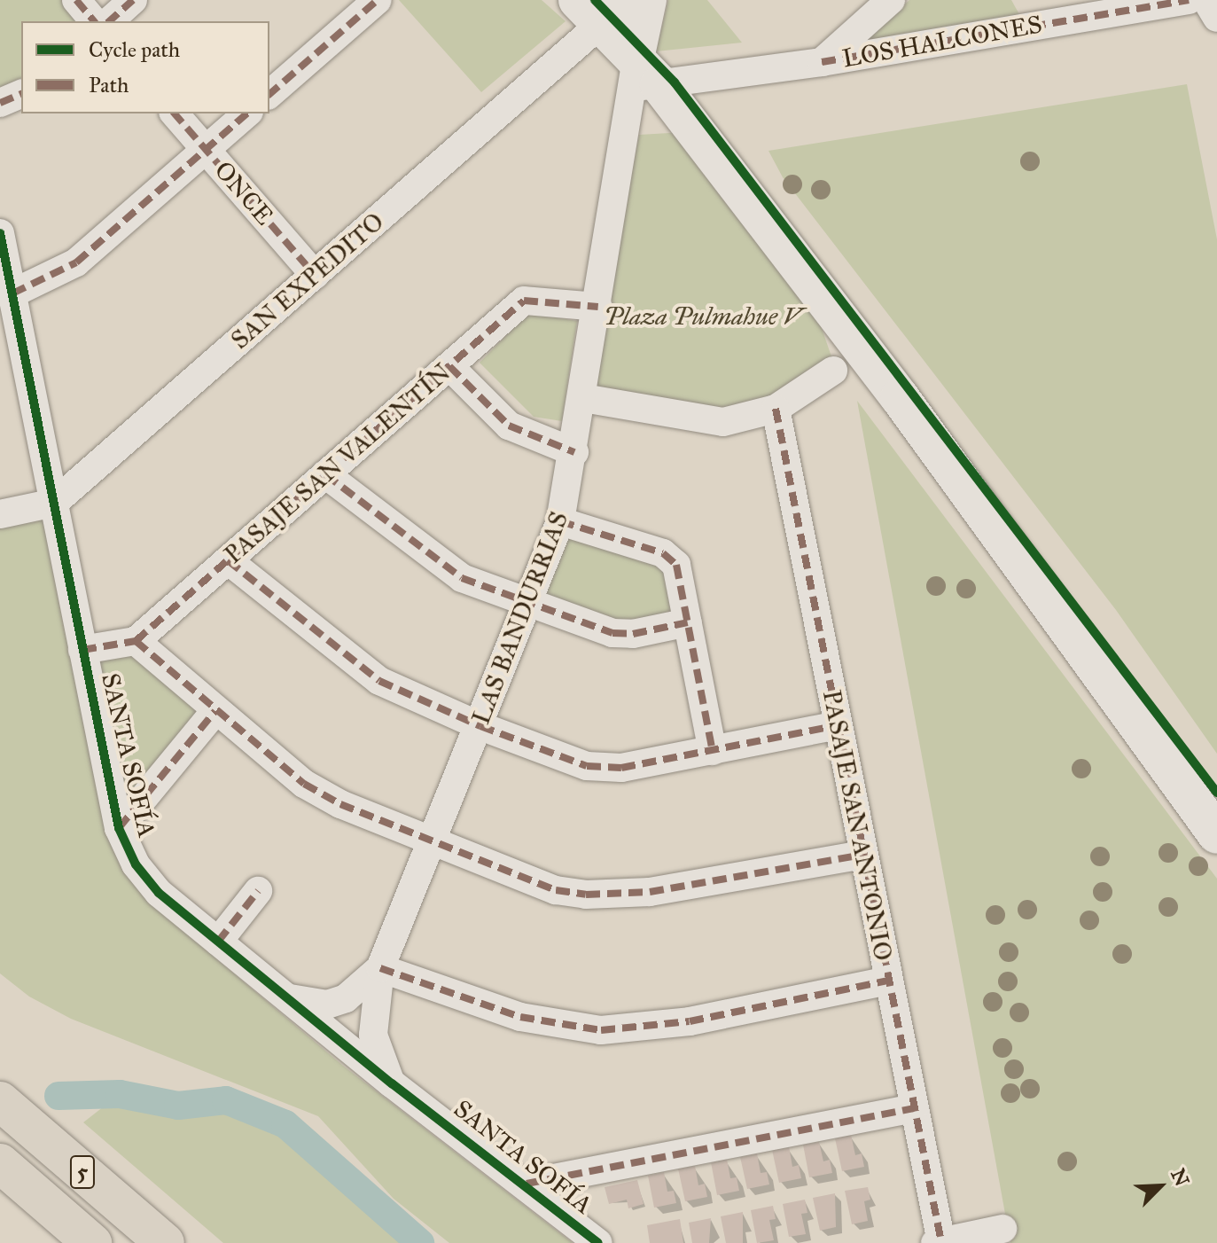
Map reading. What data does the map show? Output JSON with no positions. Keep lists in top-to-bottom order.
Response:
{
  "streets": {
    "highway": ["5"],
    "street": [
      "LOS HALCONES",
      "ONCE",
      "SAN EXPEDITO",
      "PASAJE SAN VALENTÍN",
      "LAS BANDURRIAS",
      "SANTA SOFÍA",
      "PASAJE SAN ANTONIO"
    ]
  },
  "crossings": [
    ["LOS HALCONES", "LAS BANDURRIAS"],
    ["ONCE", "SAN EXPEDITO"],
    ["SAN EXPEDITO", "SANTA SOFÍA"],
    ["PASAJE SAN VALENTÍN", "LAS BANDURRIAS"],
    ["LAS BANDURRIAS", "SANTA SOFÍA"]
  ],
  "parks": ["Plaza Pulmahue V"],
  "legend": ["Cycle path", "Path"],
  "north": "top right"
}
